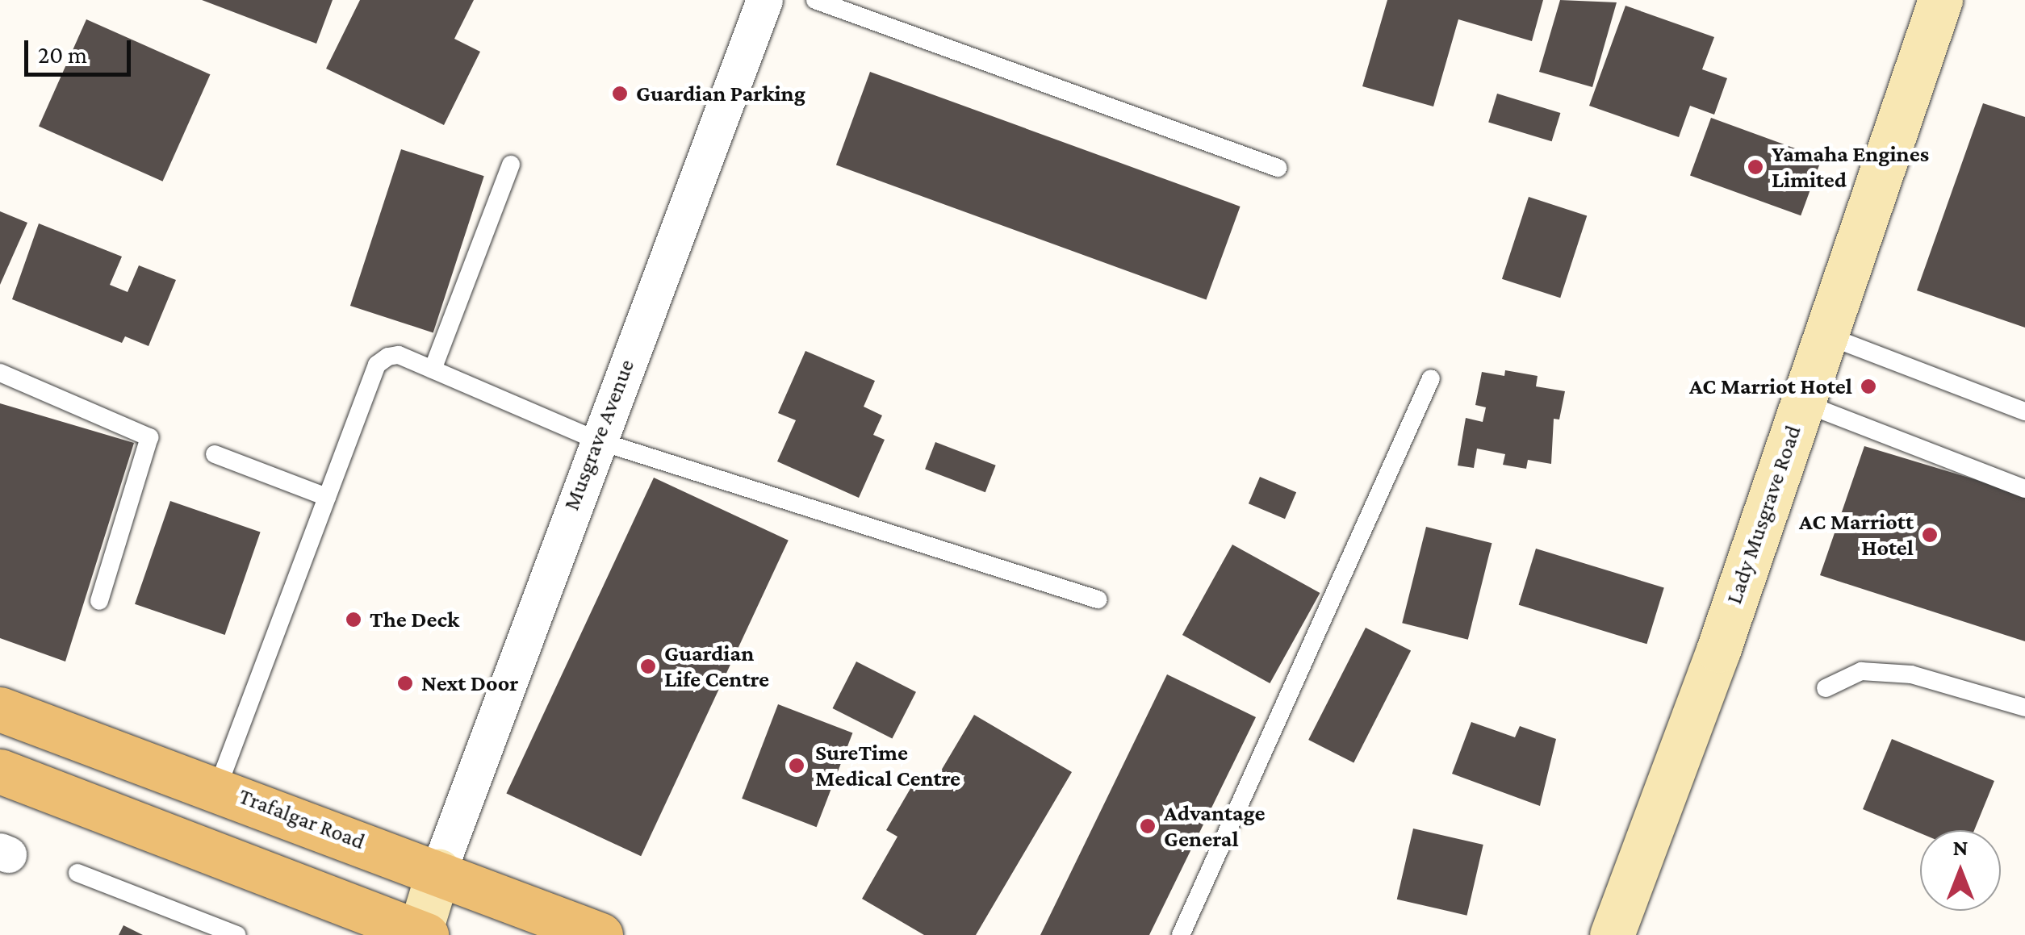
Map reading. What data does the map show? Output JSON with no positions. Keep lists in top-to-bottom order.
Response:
{
  "streets": {
    "main road": ["Lady Musgrave Road", "Trafalgar Road"],
    "street": ["Musgrave Avenue"]
  },
  "crossings": [
    ["Musgrave Avenue", "Trafalgar Road"]
  ],
  "places": [
    "Guardian Parking",
    "Yamaha Engines Limited",
    "AC Marriot Hotel",
    "AC Marriott Hotel",
    "The Deck",
    "Guardian Life Centre",
    "Next Door",
    "SureTime Medical Centre",
    "Advantage General"
  ],
  "scale_bar": "20 m",
  "north": "top"
}
